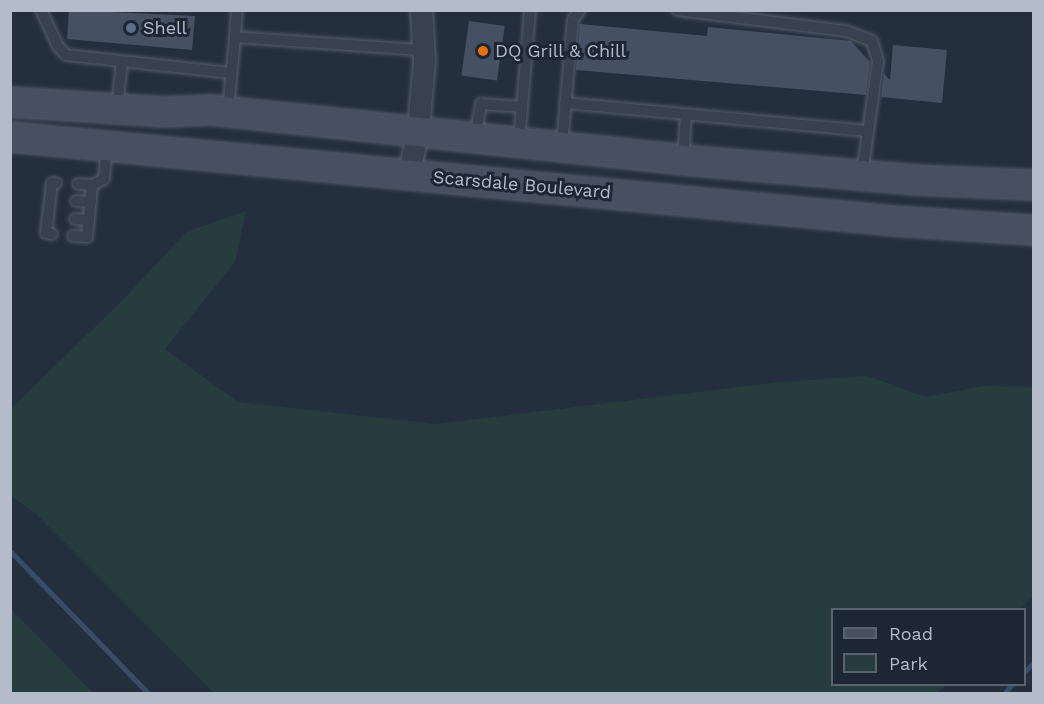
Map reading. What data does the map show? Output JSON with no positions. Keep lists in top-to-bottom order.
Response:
{
  "streets": {
    "main road": ["Scarsdale Boulevard"]
  },
  "places": ["Shell", "DQ Grill & Chill"],
  "legend": ["Road", "Park"]
}
